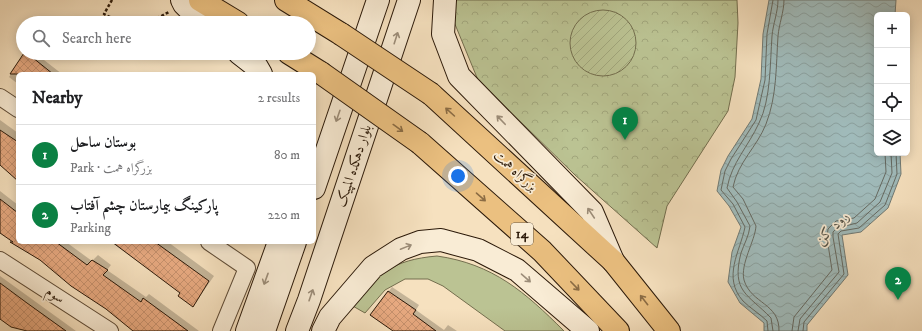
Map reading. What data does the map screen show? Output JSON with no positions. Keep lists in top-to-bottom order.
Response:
{
  "streets": {
    "highway": ["بزرگراه همت", "14"],
    "main road": ["بلوار دهکده المپیک"],
    "street": ["سوم"]
  },
  "water": ["رود کن"],
  "page": {
    "map_buttons": ["+", "−"],
    "search": "Search here",
    "heading": ["Nearby", "2 results"],
    "pins": ["1", "2"],
    "list": [
      {
        "mark": "1",
        "name": "بوستان ساحل",
        "note": "Park · بزرگراه همت",
        "value": "80 m"
      },
      {
        "mark": "2",
        "name": "پاركينگ بيمارستان چشم آفتاب",
        "note": "Parking",
        "value": "220 m"
      }
    ]
  }
}
